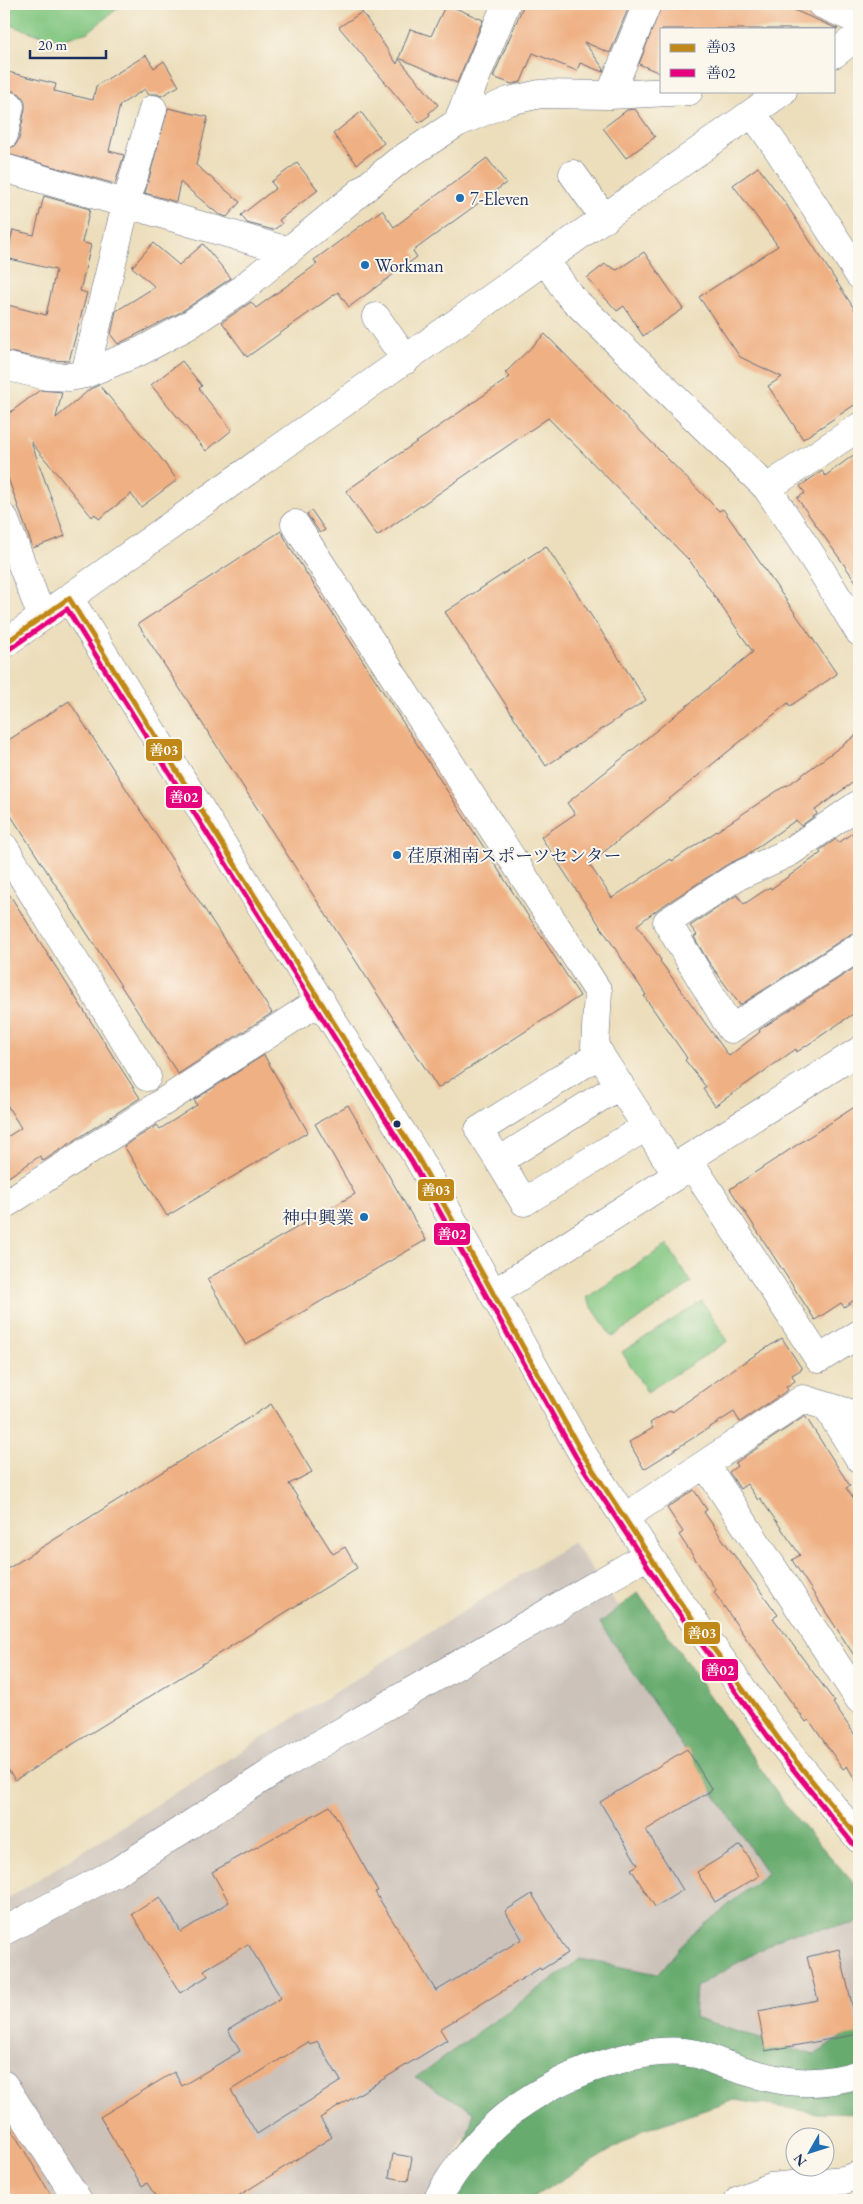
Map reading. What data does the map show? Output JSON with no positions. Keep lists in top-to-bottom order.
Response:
{
  "places": [
    "7-Eleven",
    "Workman",
    "荏原湘南スポーツセンター",
    "神中興業"
  ],
  "lines": ["transit line 善03", "transit line 善02"],
  "legend": ["善03", "善02"],
  "scale_bar": "20 m",
  "north": "bottom left"
}
